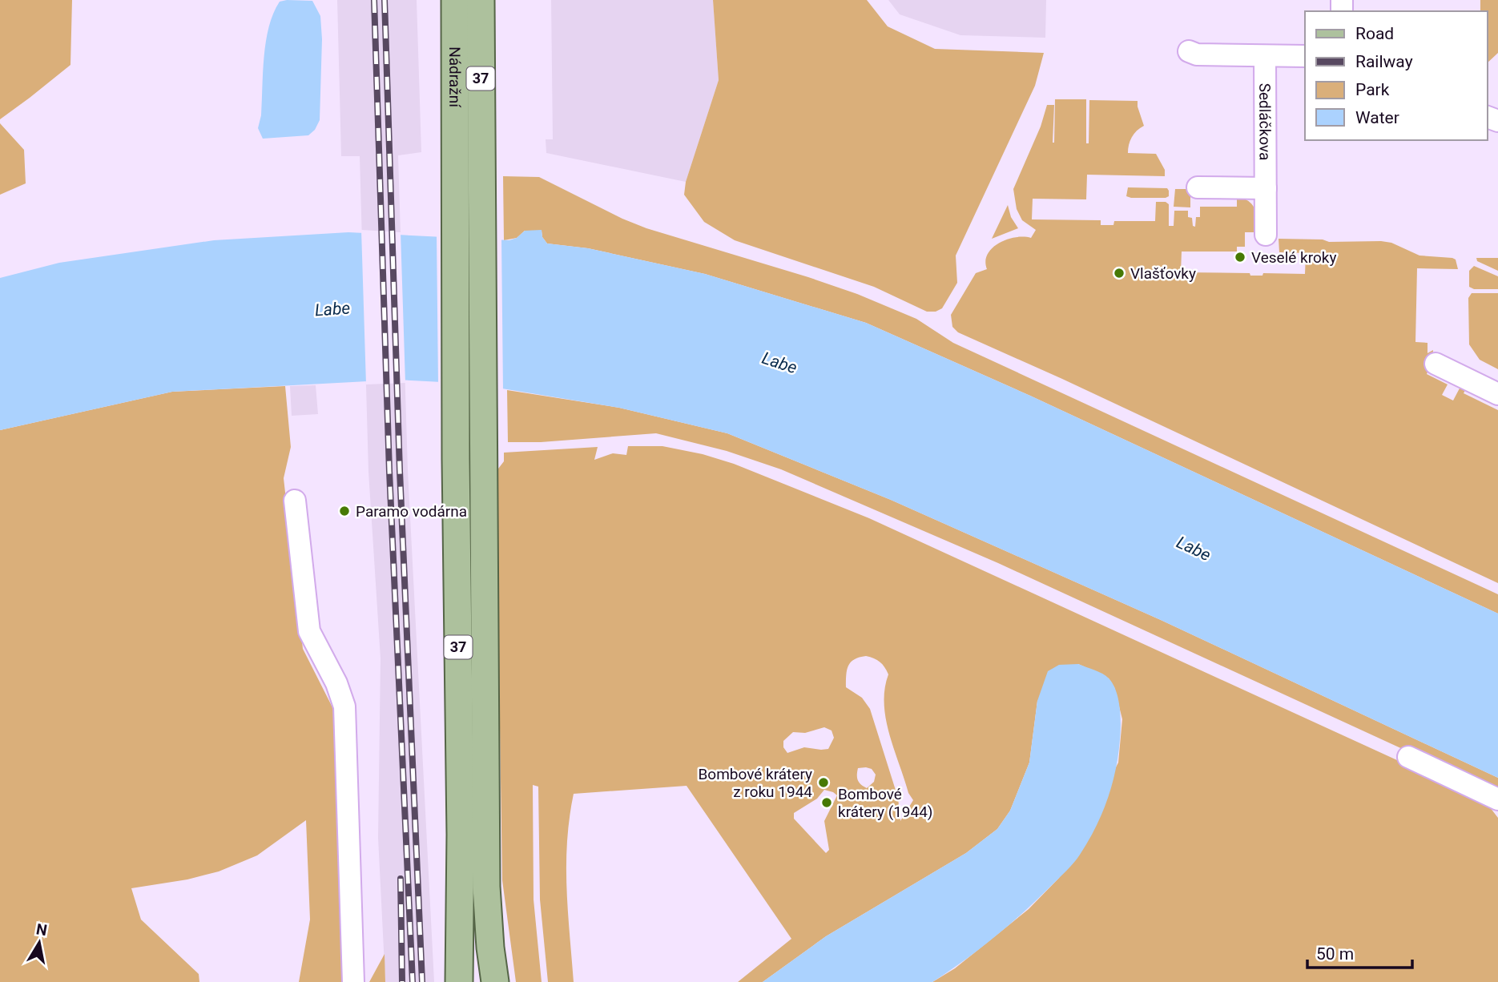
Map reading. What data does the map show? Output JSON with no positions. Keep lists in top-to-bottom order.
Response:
{
  "streets": {
    "main road": ["Nádražní", "37"],
    "street": ["Sedláčkova"]
  },
  "crossings": [
    ["Nádražní", "37"]
  ],
  "water": ["Labe"],
  "places": [
    "Veselé kroky",
    "Vlašťovky",
    "Paramo vodárna",
    "Bombové krátery z roku 1944",
    "Bombové krátery (1944)"
  ],
  "legend": [
    "Road",
    "Railway",
    "Park",
    "Water"
  ],
  "scale_bar": "50 m",
  "north": "top"
}
